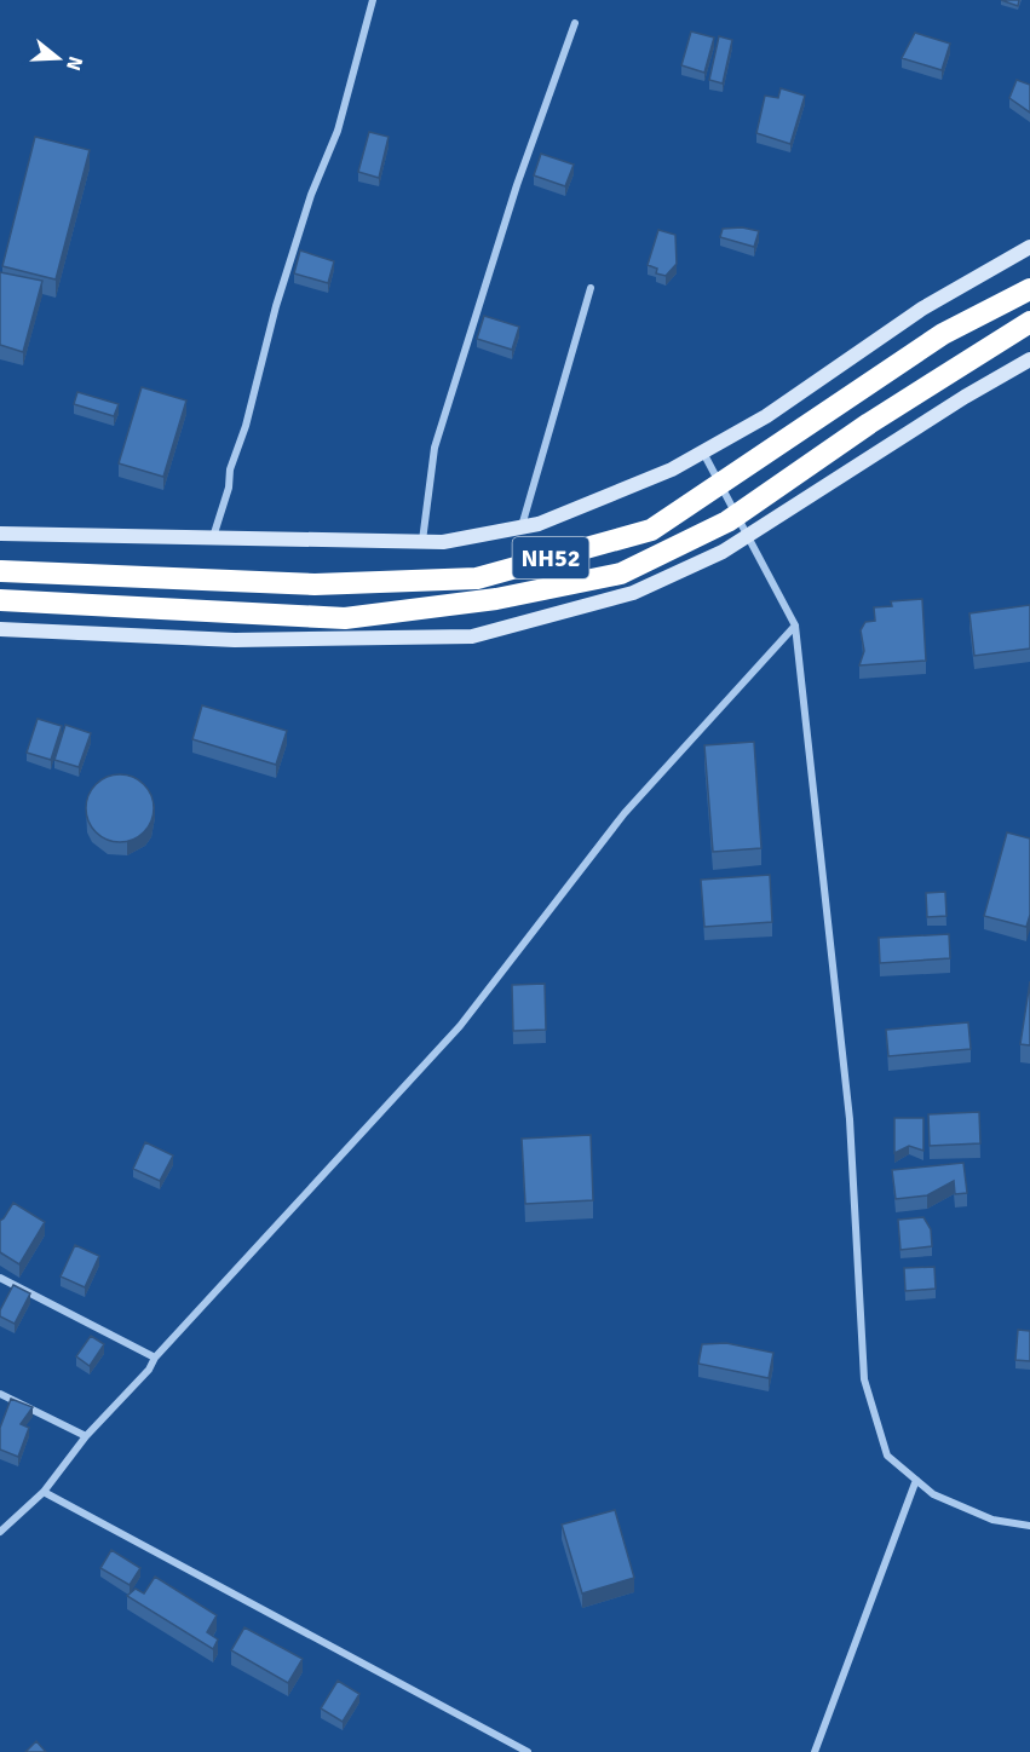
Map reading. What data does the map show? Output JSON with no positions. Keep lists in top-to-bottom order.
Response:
{
  "streets": {
    "highway": ["NH52"]
  },
  "north": "right"
}
